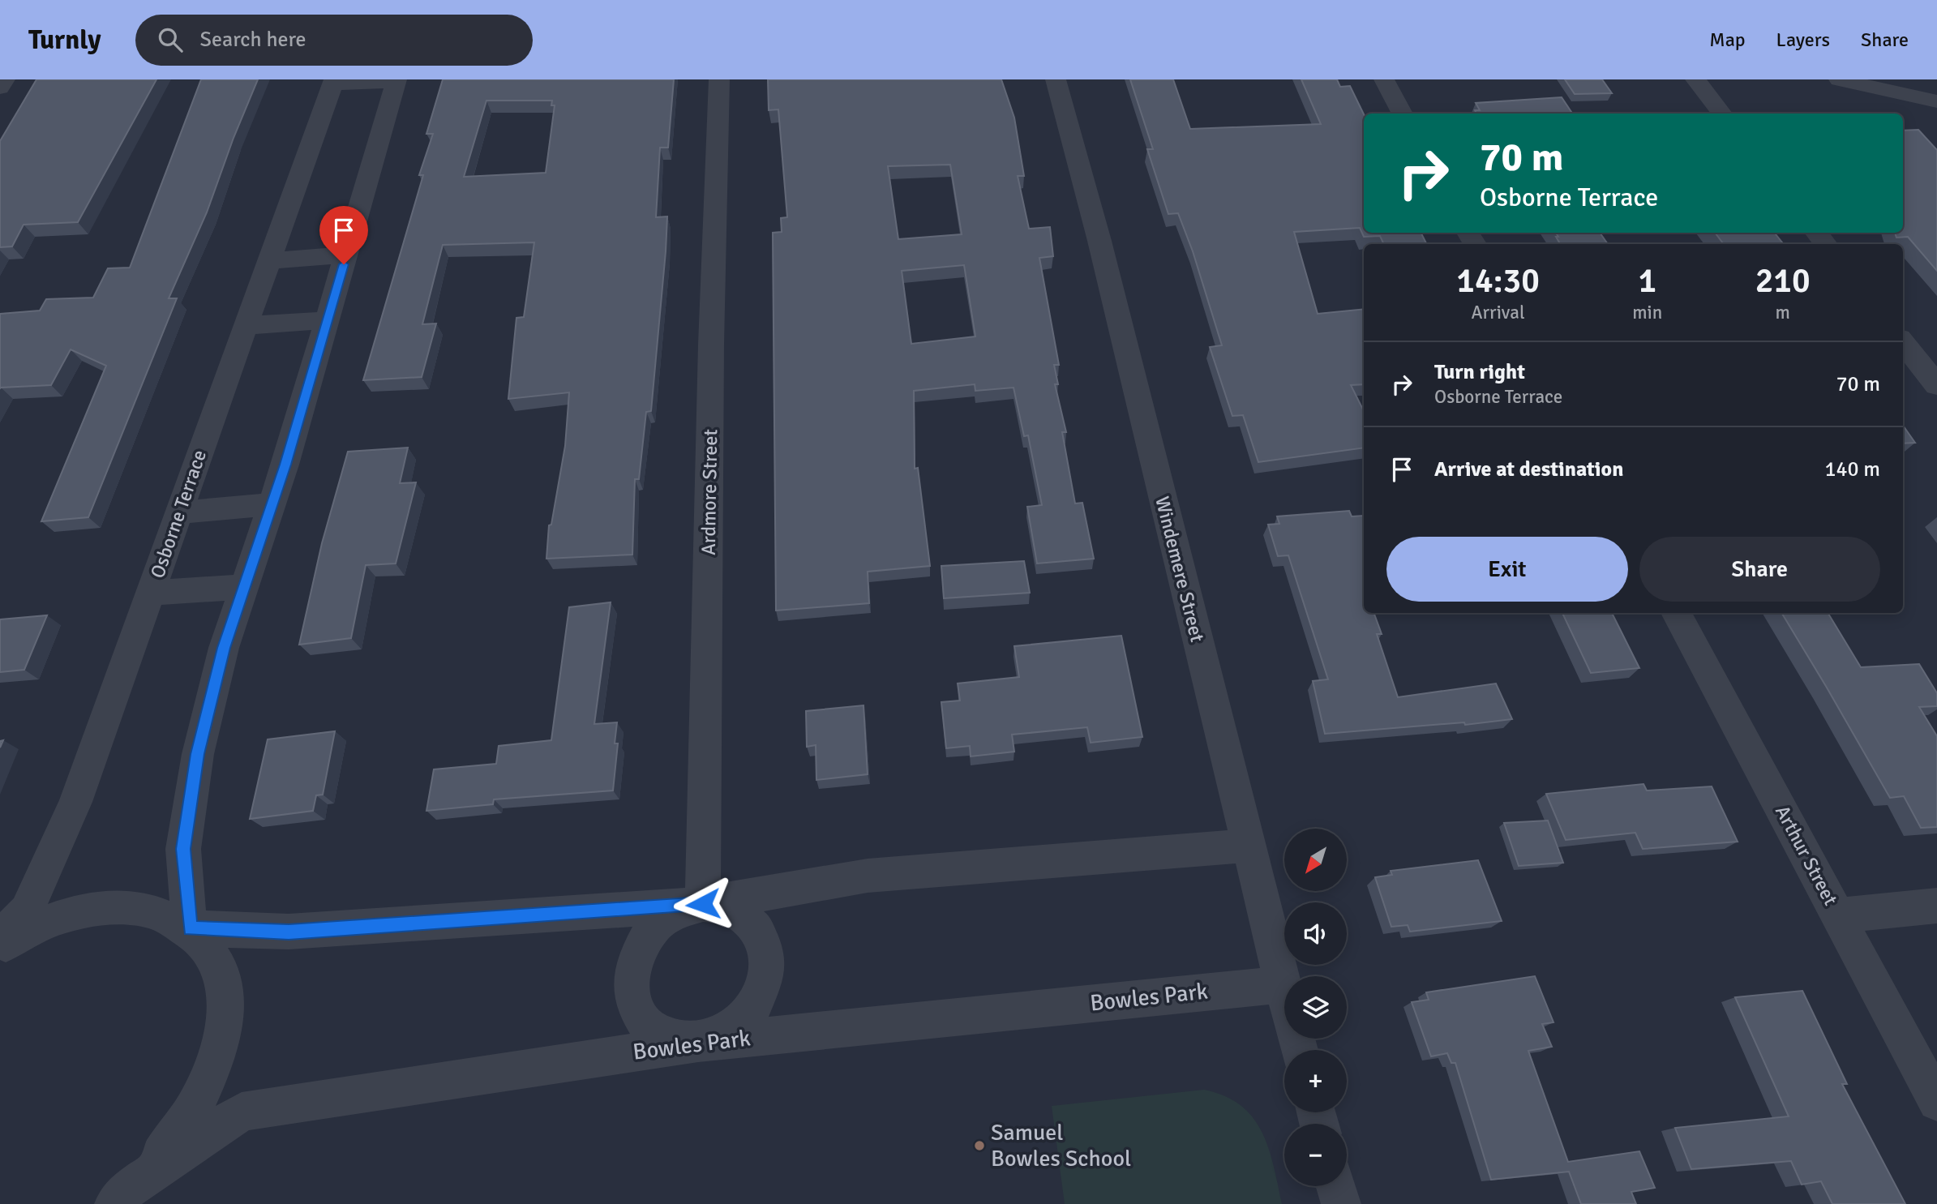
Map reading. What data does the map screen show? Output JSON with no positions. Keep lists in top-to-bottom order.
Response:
{
  "streets": {
    "street": [
      "Ardmore Street",
      "Osborne Terrace",
      "Windemere Street",
      "Arthur Street",
      "Bowles Park"
    ]
  },
  "crossings": [
    ["Ardmore Street", "Bowles Park"],
    ["Windemere Street", "Bowles Park"]
  ],
  "places": ["Samuel Bowles School"],
  "north": "bottom left",
  "page": {
    "header": "Turnly",
    "search": "Search here",
    "nav": ["Map", "Layers", "Share"],
    "turn": ["70 m", "Osborne Terrace"],
    "eta": [
      "14:30",
      "Arrival",
      "1",
      "min",
      "210",
      "m"
    ],
    "list": [
      {
        "name": "Turn right",
        "note": "Osborne Terrace",
        "value": "70 m"
      },
      {
        "name": "Arrive at destination",
        "value": "140 m"
      }
    ],
    "buttons": ["Exit", "Share"],
    "map_buttons": ["+", "−"]
  }
}
